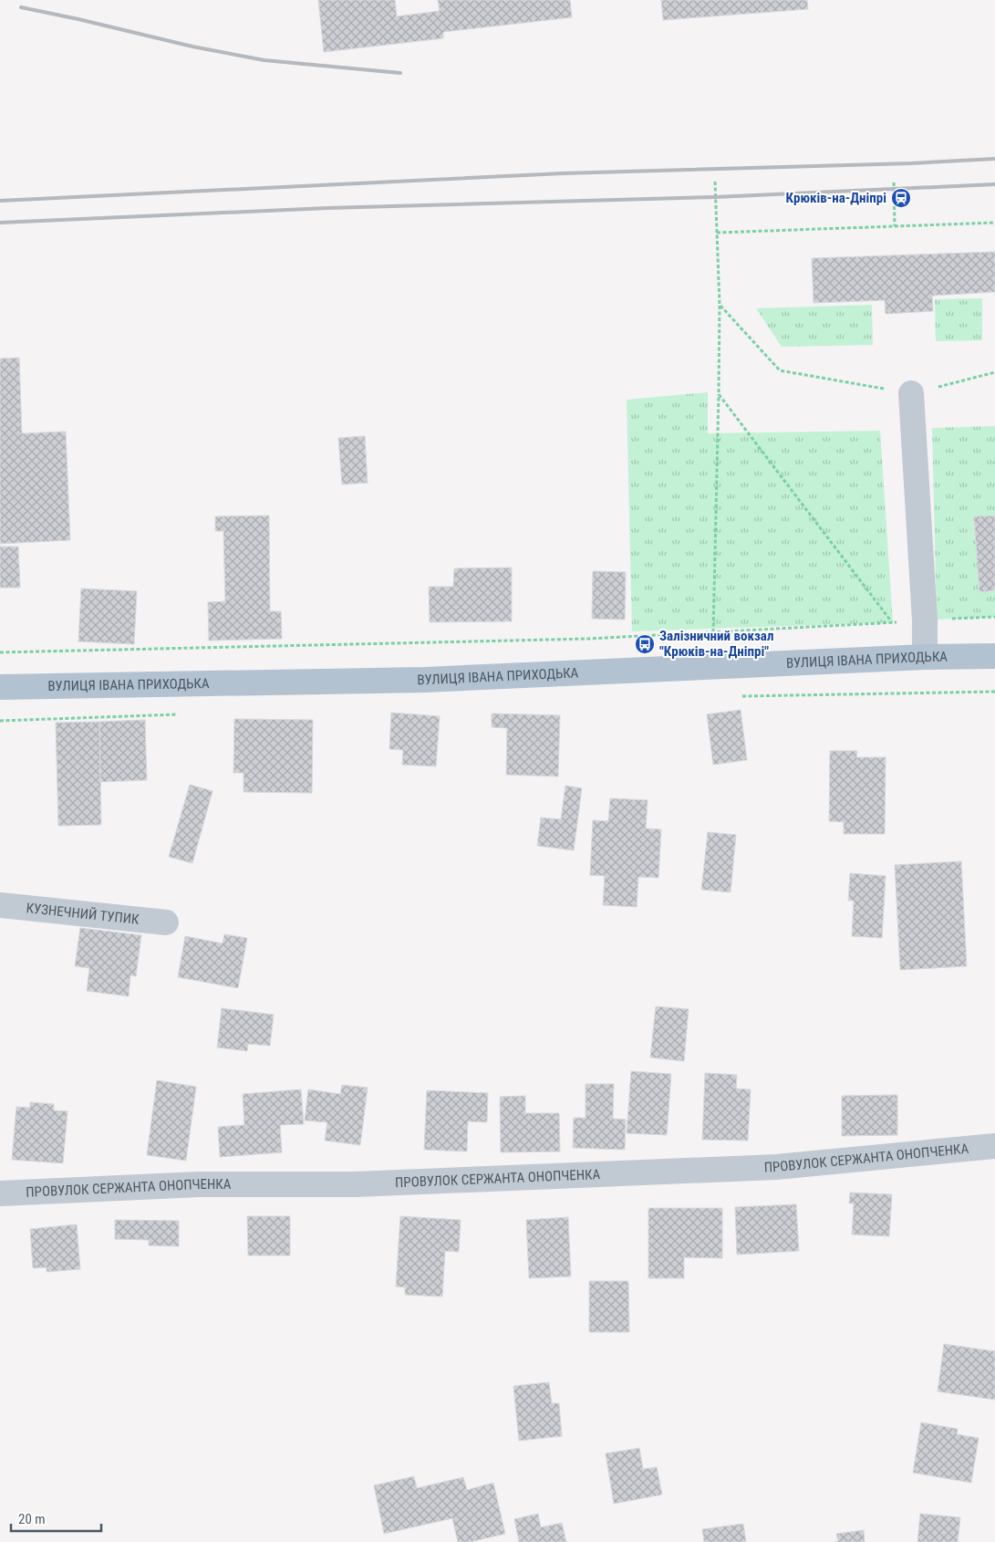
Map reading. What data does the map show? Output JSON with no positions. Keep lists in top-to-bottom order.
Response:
{
  "streets": {
    "main road": ["ВУЛИЦЯ ІВАНА ПРИХОДЬКА"],
    "street": ["КУЗНЕЧНИЙ ТУПИК", "ПРОВУЛОК СЕРЖАНТА ОНОПЧЕНКА"]
  },
  "places": {
    "station": ["Крюків-на-Дніпрі"],
    "bus stop": ["Залізничний вокзал \"Крюкiв-на-Днiпрi\""]
  },
  "scale_bar": "20 m"
}
